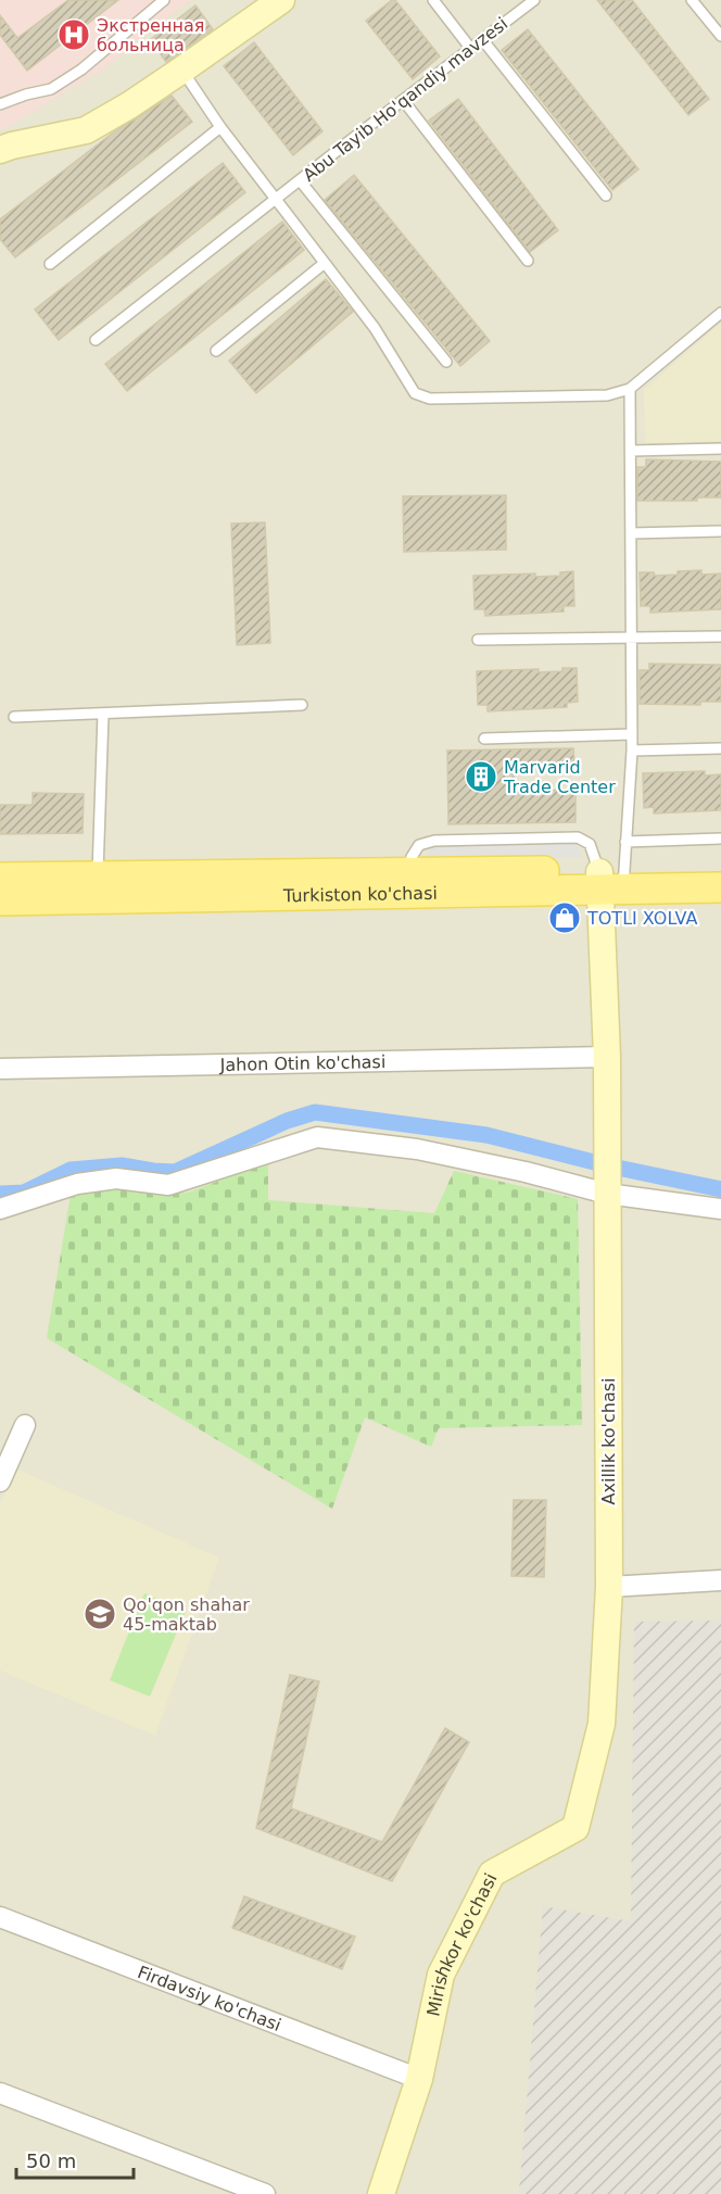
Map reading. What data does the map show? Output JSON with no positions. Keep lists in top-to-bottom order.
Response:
{
  "streets": {
    "main road": ["Turkiston ko'chasi"],
    "street": [
      "Jahon Otin ko'chasi",
      "Axillik ko'chasi",
      "Mirishkor ko'chasi",
      "Firdavsiy ko'chasi"
    ],
    "lane": ["Abu Tayib Ho'qandiy mavzesi"]
  },
  "crossings": [
    ["Jahon Otin ko'chasi", "Axillik ko'chasi"],
    ["Axillik ko'chasi", "Mirishkor ko'chasi"],
    ["Mirishkor ko'chasi", "Firdavsiy ko'chasi"]
  ],
  "places": {
    "hospital": ["Экстренная больница"],
    "building": ["Marvarid Trade Center"],
    "shop": ["TOTLI XOLVA"],
    "school or university": ["Qo'qon shahar 45-maktab"]
  },
  "scale_bar": "50 m"
}
